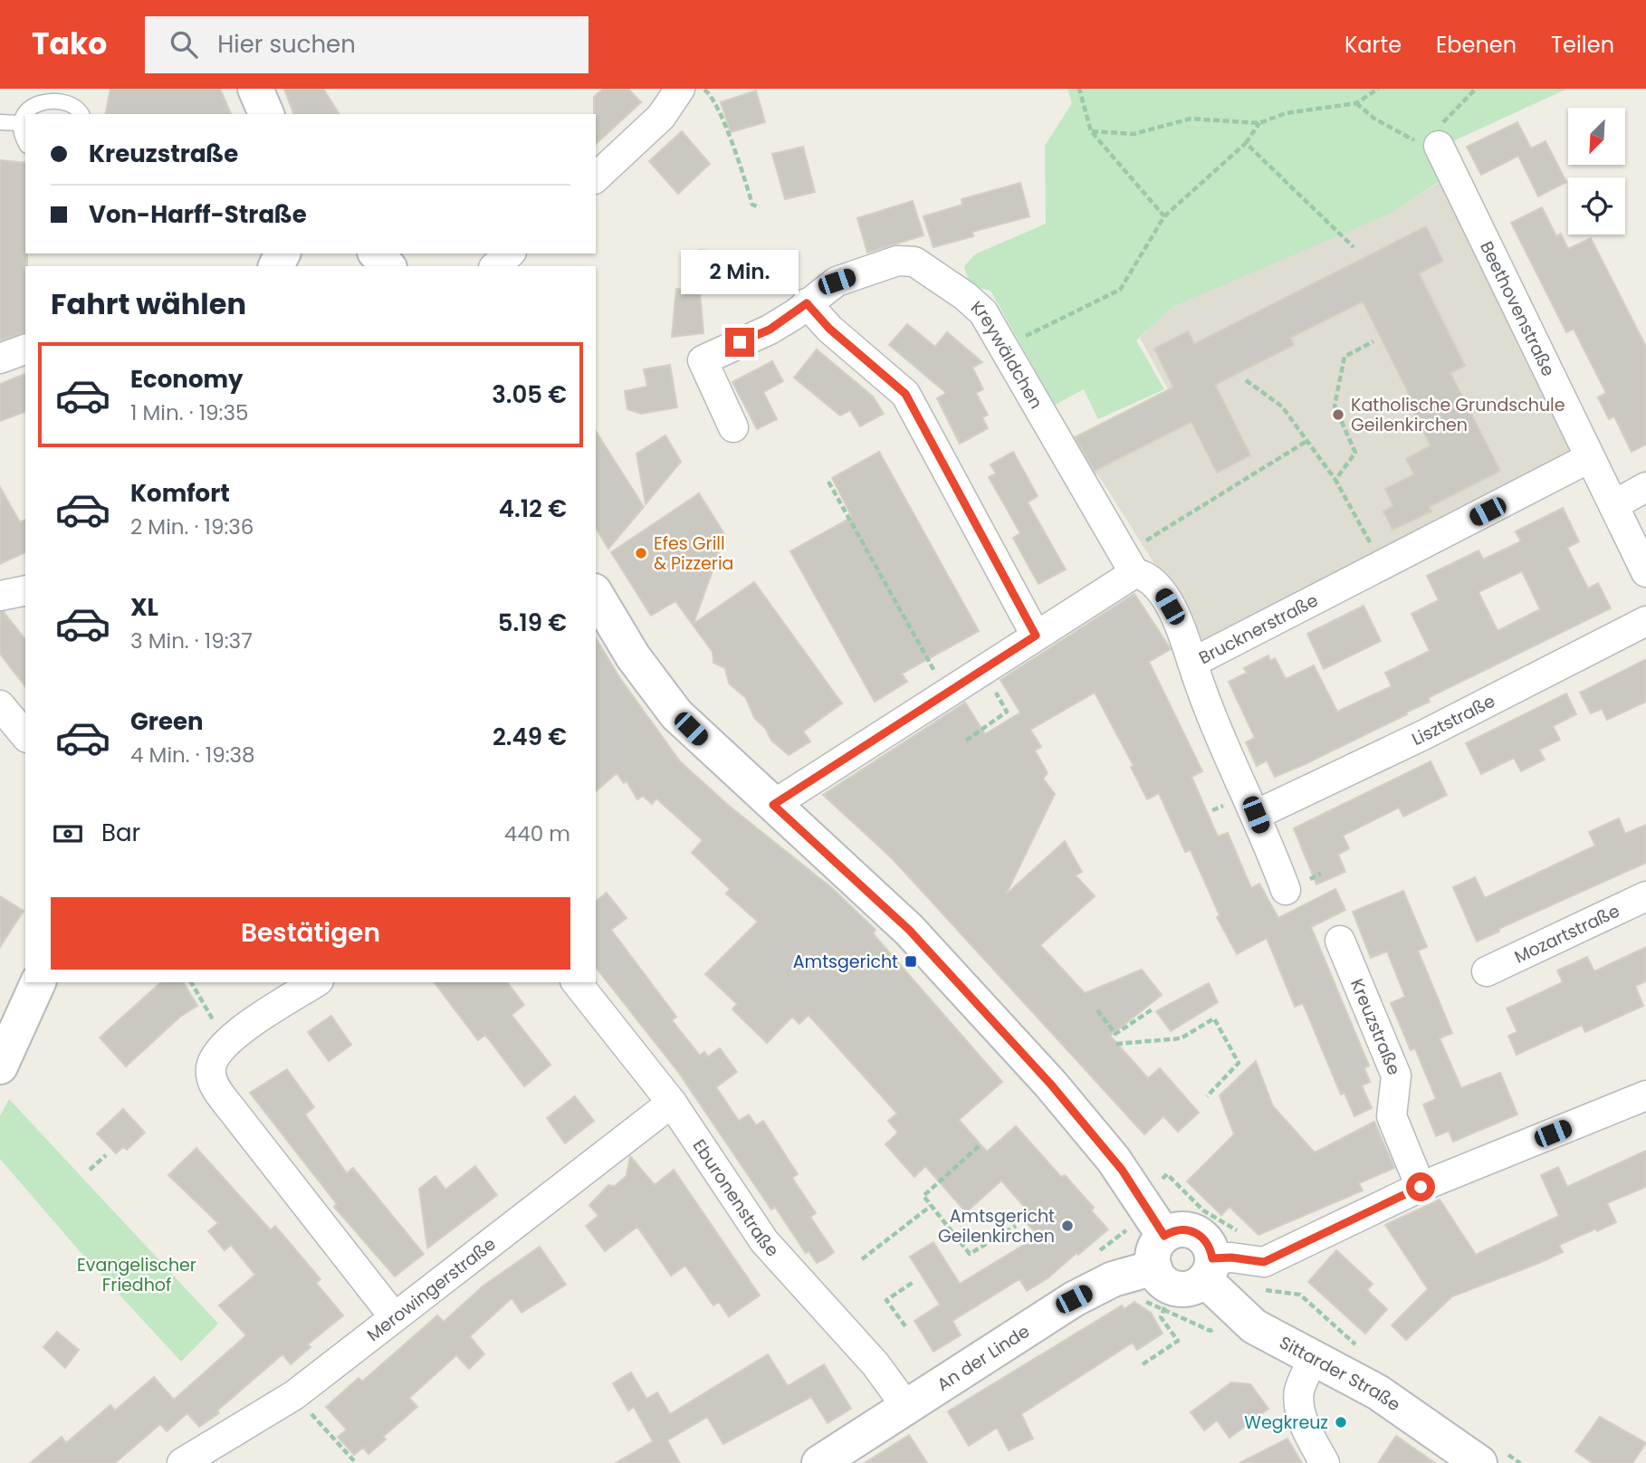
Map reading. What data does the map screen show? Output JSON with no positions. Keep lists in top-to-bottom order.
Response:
{
  "streets": {
    "street": [
      "Beethovenstraße",
      "Kreywäldchen",
      "Brucknerstraße",
      "Lisztstraße",
      "Mozartstraße",
      "Kreuzstraße",
      "Eburonenstraße",
      "Merowingerstraße",
      "An der Linde",
      "Sittarder Straße"
    ]
  },
  "crossings": [
    ["Beethovenstraße", "Brucknerstraße"],
    ["Kreywäldchen", "Brucknerstraße"],
    ["Eburonenstraße", "Merowingerstraße"],
    ["Eburonenstraße", "An der Linde"],
    ["An der Linde", "Sittarder Straße"]
  ],
  "parks": ["Evangelischer Friedhof"],
  "places": {
    "other": [
      "Katholische Grundschule Geilenkirchen",
      "Efes Grill & Pizzeria",
      "Amtsgericht Geilenkirchen",
      "Wegkreuz"
    ],
    "transit": ["Amtsgericht"]
  },
  "north": "bottom left",
  "page": {
    "header": "Tako",
    "search": "Hier suchen",
    "nav": ["Karte", "Ebenen", "Teilen"],
    "banner": ["Kreuzstraße", "Von-Harff-Straße"],
    "bubble": "2 Min.",
    "heading": "Fahrt wählen",
    "list": [
      {
        "name": "Economy",
        "note": "1 Min. · 19:35",
        "value": "3.05 €"
      },
      {
        "name": "Komfort",
        "note": "2 Min. · 19:36",
        "value": "4.12 €"
      },
      {
        "name": "XL",
        "note": "3 Min. · 19:37",
        "value": "5.19 €"
      },
      {
        "name": "Green",
        "note": "4 Min. · 19:38",
        "value": "2.49 €"
      }
    ],
    "pay": ["Bar", "440 m"],
    "buttons": "Bestätigen"
  }
}
